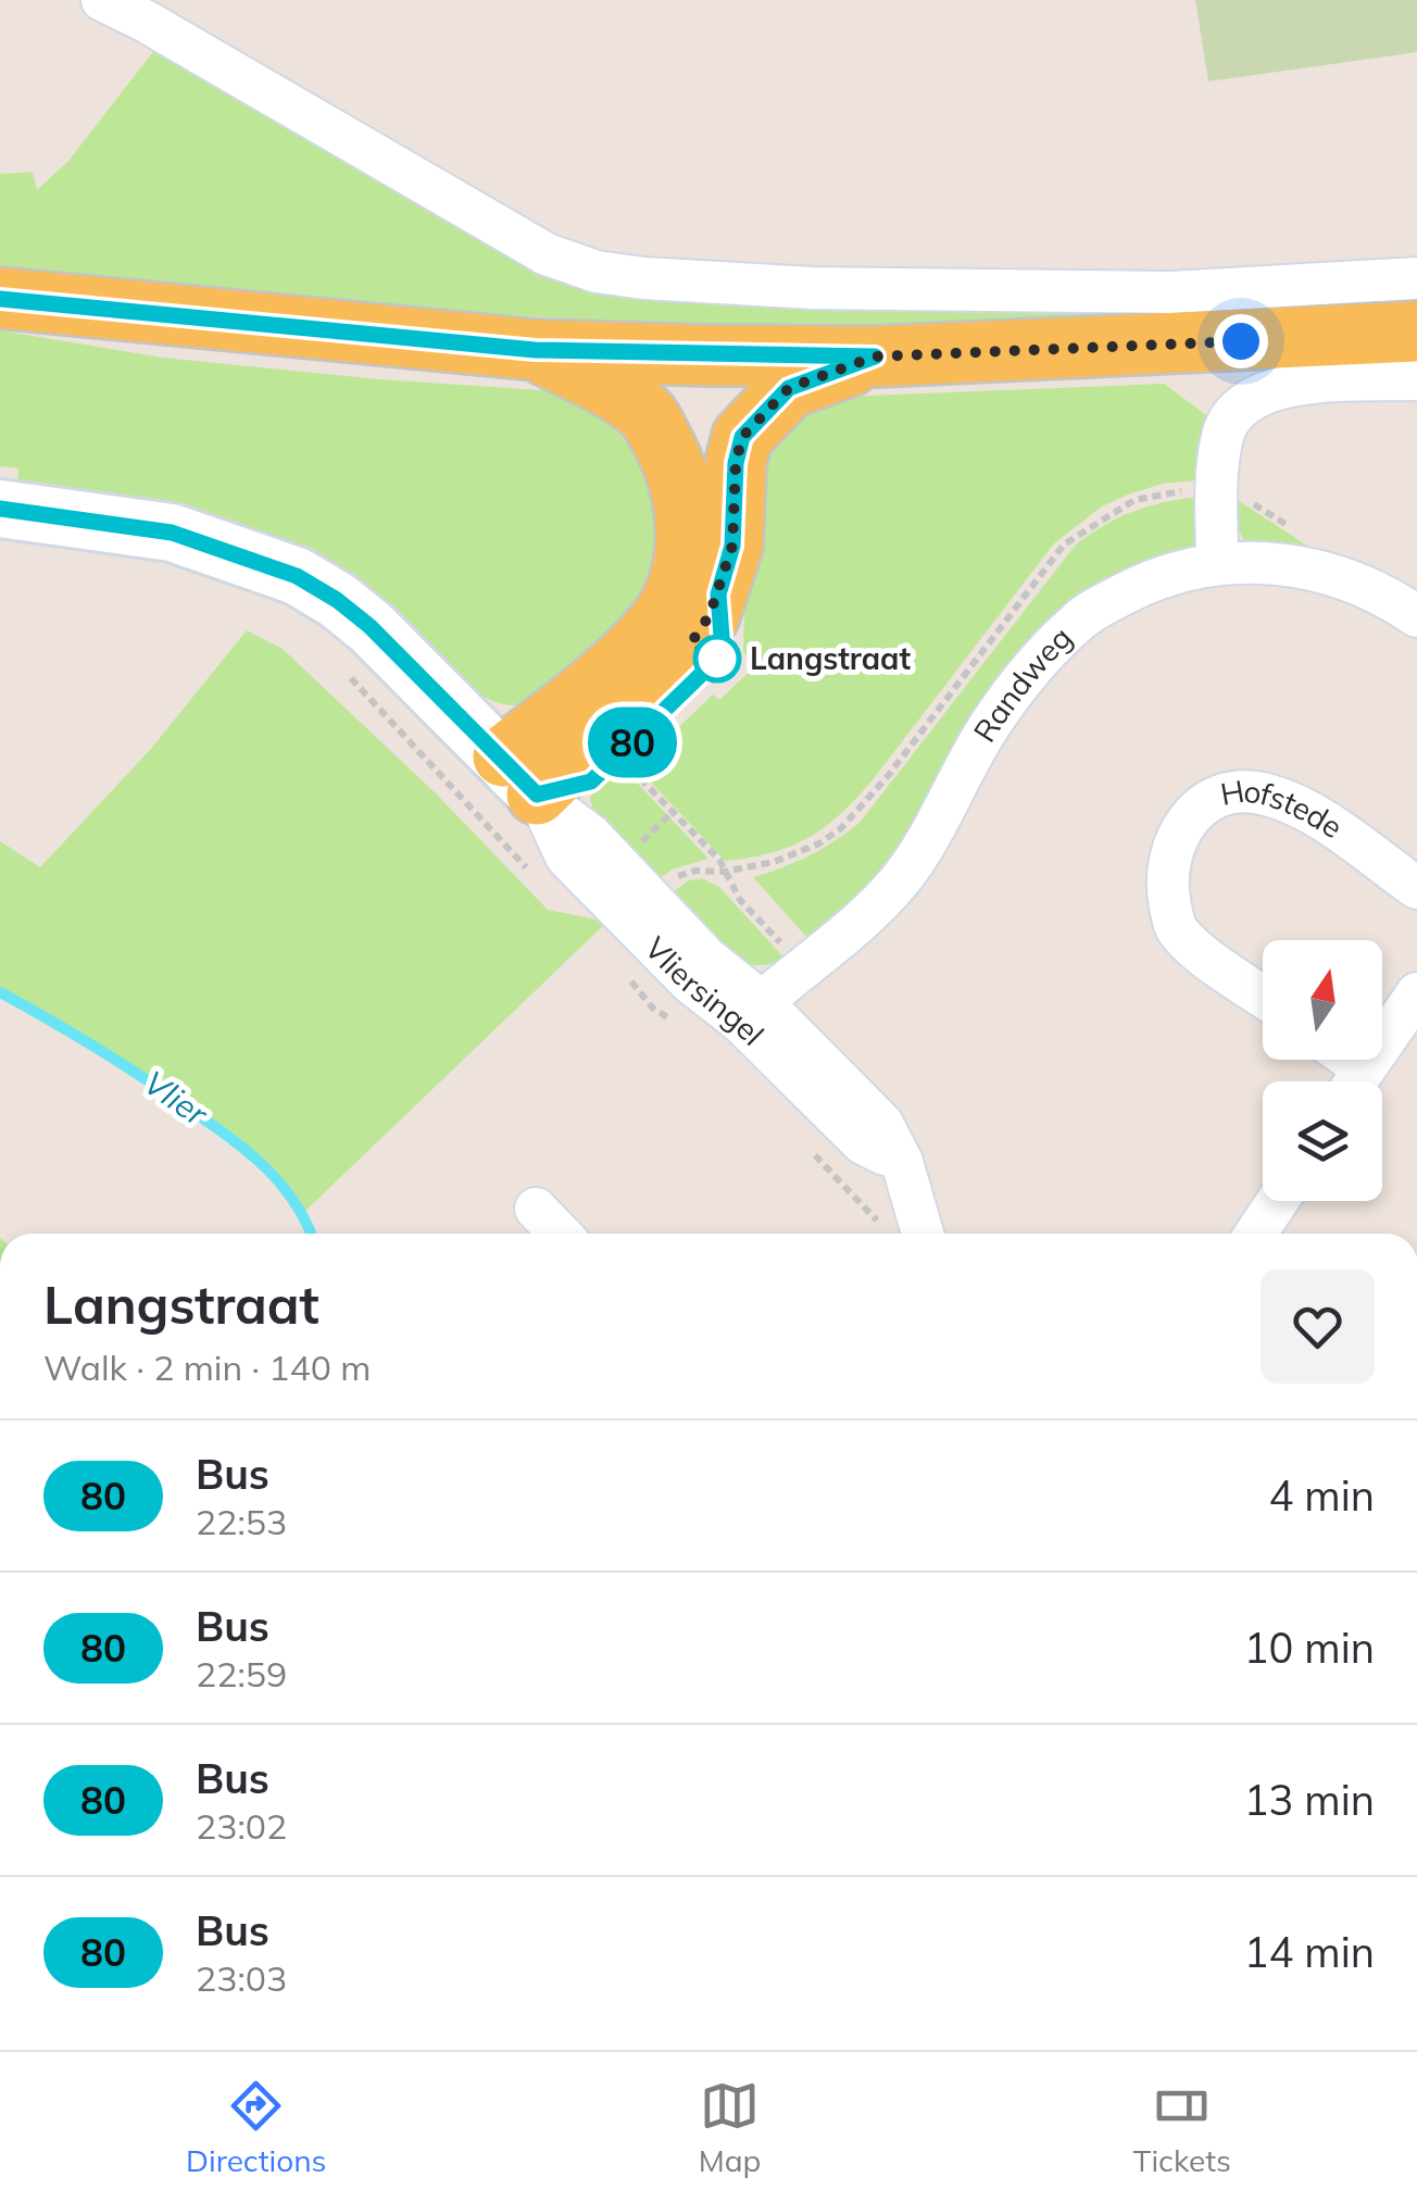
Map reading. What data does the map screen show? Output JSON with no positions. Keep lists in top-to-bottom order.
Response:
{
  "streets": {
    "street": ["Randweg", "Hofstede", "Vliersingel"]
  },
  "crossings": [
    ["Randweg", "Vliersingel"]
  ],
  "water": ["Vlier"],
  "places": ["Langstraat"],
  "lines": ["bus line 80"],
  "north": "top",
  "page": {
    "on_map": "80",
    "heading": ["Langstraat", "Walk · 2 min · 140 m"],
    "list": [
      {
        "mark": "80",
        "name": "Bus",
        "note": "22:53",
        "value": "4 min"
      },
      {
        "mark": "80",
        "name": "Bus",
        "note": "22:59",
        "value": "10 min"
      },
      {
        "mark": "80",
        "name": "Bus",
        "note": "23:02",
        "value": "13 min"
      },
      {
        "mark": "80",
        "name": "Bus",
        "note": "23:03",
        "value": "14 min"
      }
    ],
    "tabs": ["Directions", "Map", "Tickets"]
  }
}
